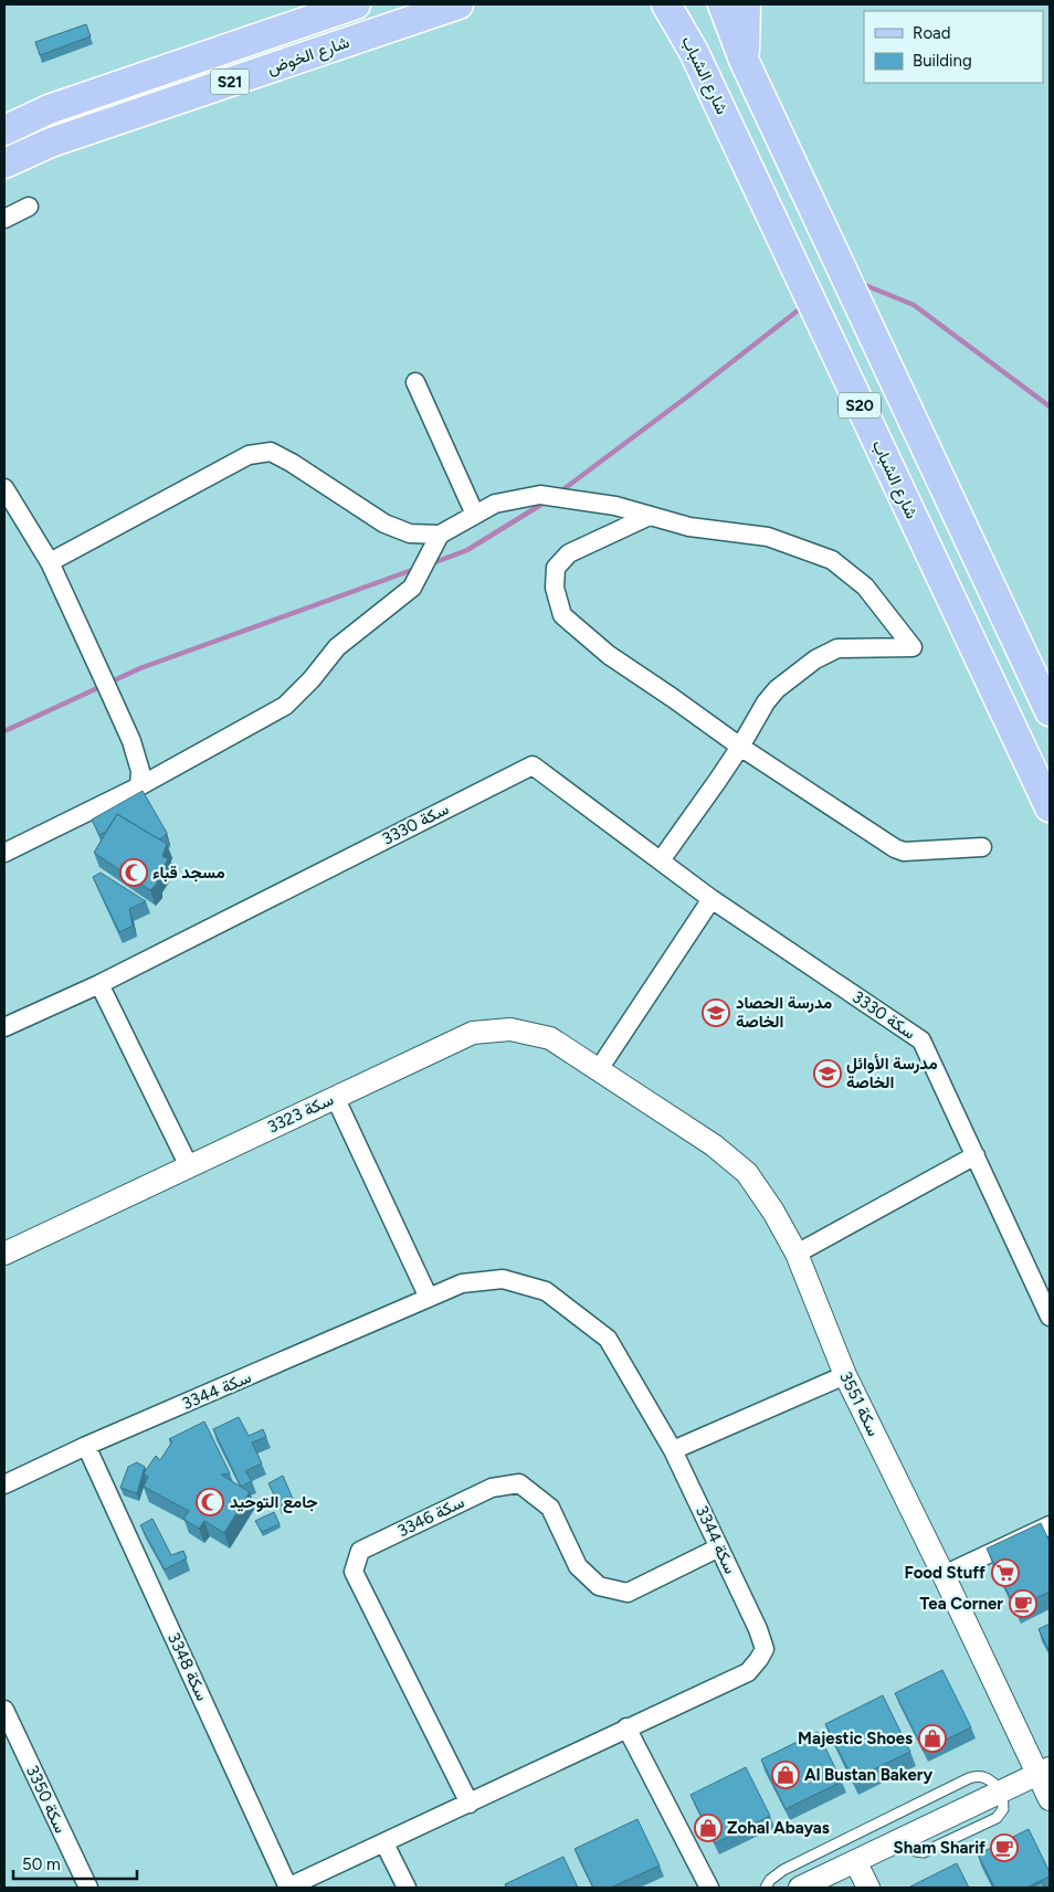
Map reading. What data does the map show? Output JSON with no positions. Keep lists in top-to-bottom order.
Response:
{
  "streets": {
    "main road": [
      "شارع الخوض",
      "شارع الشباب",
      "S21",
      "S20"
    ],
    "street": [
      "سكة 3330",
      "سكة 3323",
      "سكة 3344",
      "سكة 3551",
      "سكة 3346",
      "سكة 3348",
      "سكة 3350"
    ]
  },
  "crossings": [
    ["سكة 3323", "سكة 3551"],
    ["سكة 3344", "سكة 3346"],
    ["سكة 3344", "سكة 3348"]
  ],
  "places": {
    "mosque": ["مسجد قباء", "جامع التوحيد"],
    "school or university": ["مدرسة الحصاد الخاصة", "مدرسة الأوائل الخاصة"],
    "supermarket": ["Food Stuff"],
    "cafe": ["Tea Corner", "Sham Sharif"],
    "shop": ["Majestic Shoes", "Al Bustan Bakery", "Zohal Abayas"]
  },
  "legend": ["Road", "Building"],
  "scale_bar": "50 m"
}
